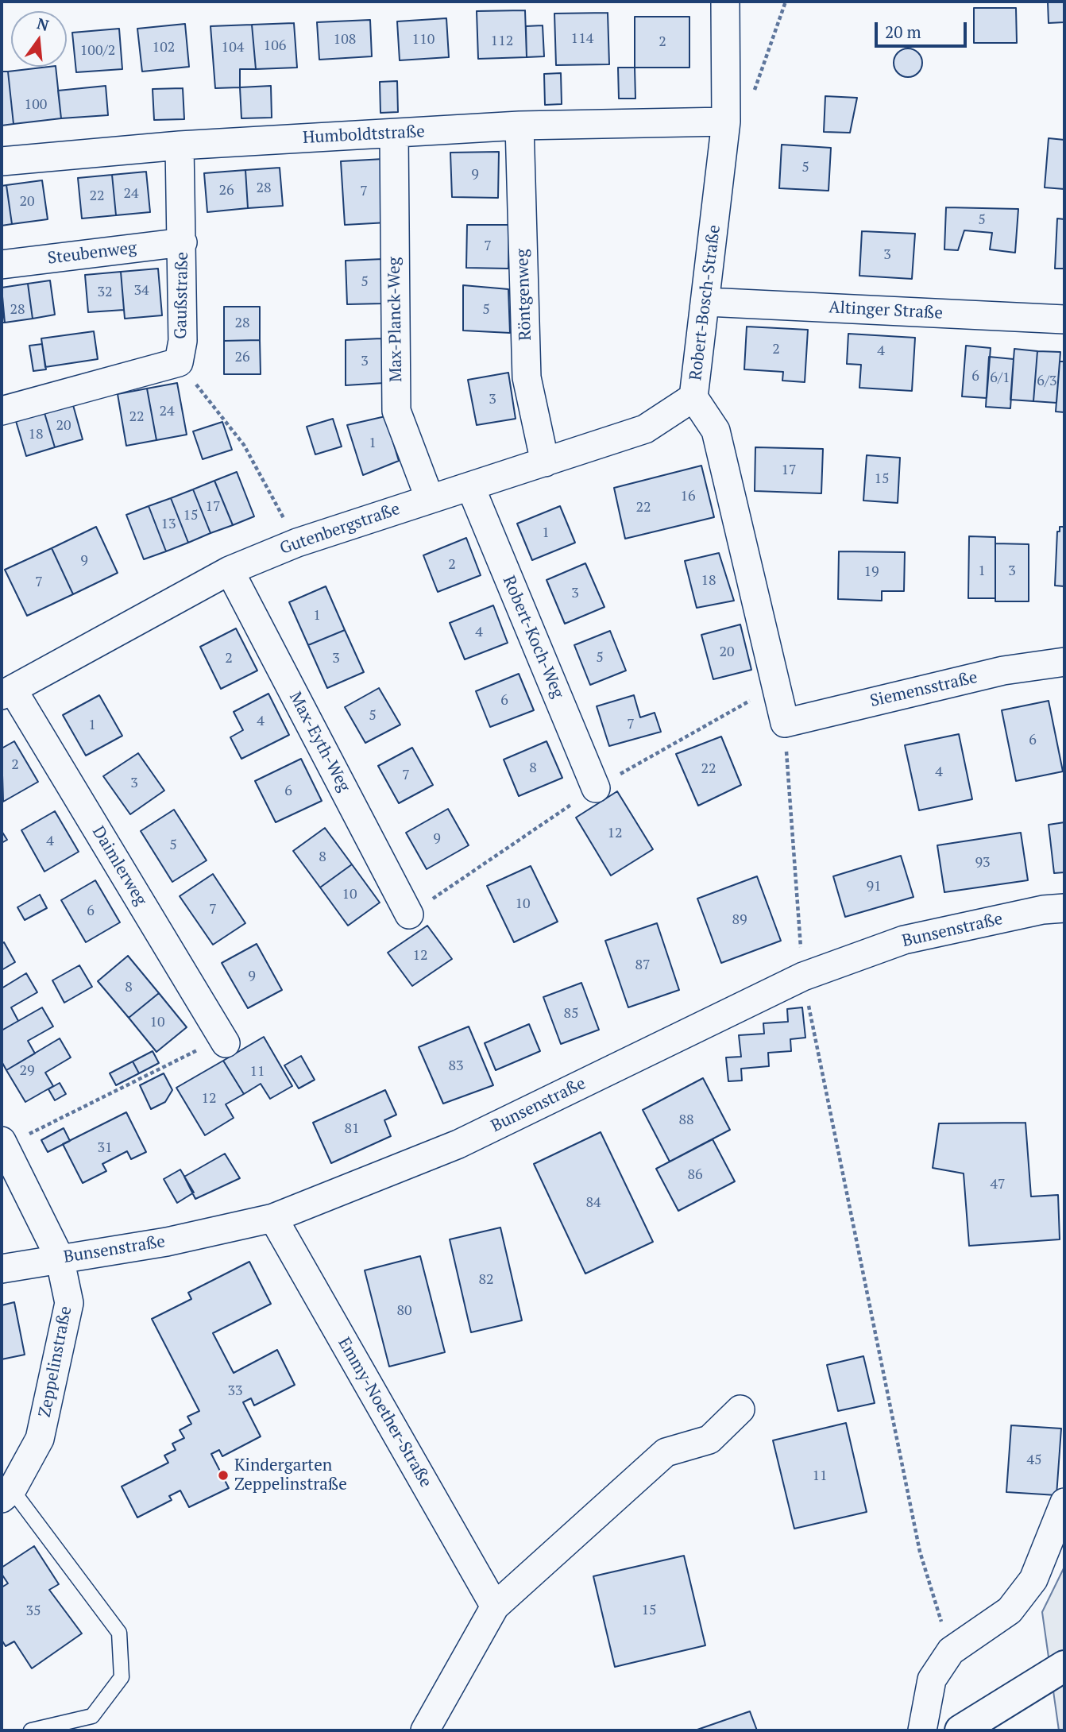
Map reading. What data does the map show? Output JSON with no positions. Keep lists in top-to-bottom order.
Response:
{
  "streets": {
    "street": [
      "Humboldtstraße",
      "Steubenweg",
      "Röntgenweg",
      "Gaußstraße",
      "Robert-Bosch-Straße",
      "Altinger Straße",
      "Max-Planck-Weg",
      "Gutenbergstraße",
      "Robert-Koch-Weg",
      "Siemensstraße",
      "Max-Eyth-Weg",
      "Daimlerweg",
      "Bunsenstraße",
      "Zeppelinstraße",
      "Emmy-Noether-Straße"
    ]
  },
  "crossings": [
    ["Humboldtstraße", "Röntgenweg"],
    ["Humboldtstraße", "Gaußstraße"],
    ["Humboldtstraße", "Robert-Bosch-Straße"],
    ["Humboldtstraße", "Max-Planck-Weg"],
    ["Steubenweg", "Gaußstraße"],
    ["Röntgenweg", "Gutenbergstraße"],
    ["Robert-Bosch-Straße", "Altinger Straße"],
    ["Robert-Bosch-Straße", "Gutenbergstraße"],
    ["Robert-Bosch-Straße", "Siemensstraße"],
    ["Max-Planck-Weg", "Gutenbergstraße"],
    ["Gutenbergstraße", "Robert-Koch-Weg"],
    ["Gutenbergstraße", "Max-Eyth-Weg"],
    ["Gutenbergstraße", "Daimlerweg"],
    ["Bunsenstraße", "Zeppelinstraße"],
    ["Bunsenstraße", "Emmy-Noether-Straße"]
  ],
  "places": ["Kindergarten Zeppelinstraße"],
  "house_numbers": [
    "114",
    "108",
    "110",
    "112",
    "2",
    "106",
    "102",
    "104",
    "100/2",
    "100",
    "5",
    "9",
    "28",
    "26",
    "7",
    "24",
    "22",
    "20",
    "5",
    "7",
    "3",
    "5",
    "34",
    "32",
    "28",
    "5",
    "28",
    "2",
    "4",
    "26",
    "3",
    "6",
    "6/1",
    "6/3",
    "3",
    "24",
    "22",
    "20",
    "18",
    "1",
    "17",
    "15",
    "16",
    "17",
    "22",
    "15",
    "13",
    "1",
    "9",
    "2",
    "1",
    "3",
    "19",
    "18",
    "7",
    "3",
    "1",
    "4",
    "20",
    "5",
    "2",
    "3",
    "6",
    "5",
    "4",
    "7",
    "1",
    "6",
    "2",
    "8",
    "22",
    "4",
    "7",
    "3",
    "6",
    "12",
    "9",
    "4",
    "5",
    "8",
    "93",
    "91",
    "10",
    "10",
    "7",
    "6",
    "89",
    "12",
    "87",
    "9",
    "8",
    "85",
    "10",
    "83",
    "29",
    "11",
    "12",
    "88",
    "81",
    "31",
    "86",
    "47",
    "84",
    "82",
    "80",
    "33",
    "45",
    "11",
    "15",
    "35"
  ],
  "scale_bar": "20 m",
  "north": "top"
}
